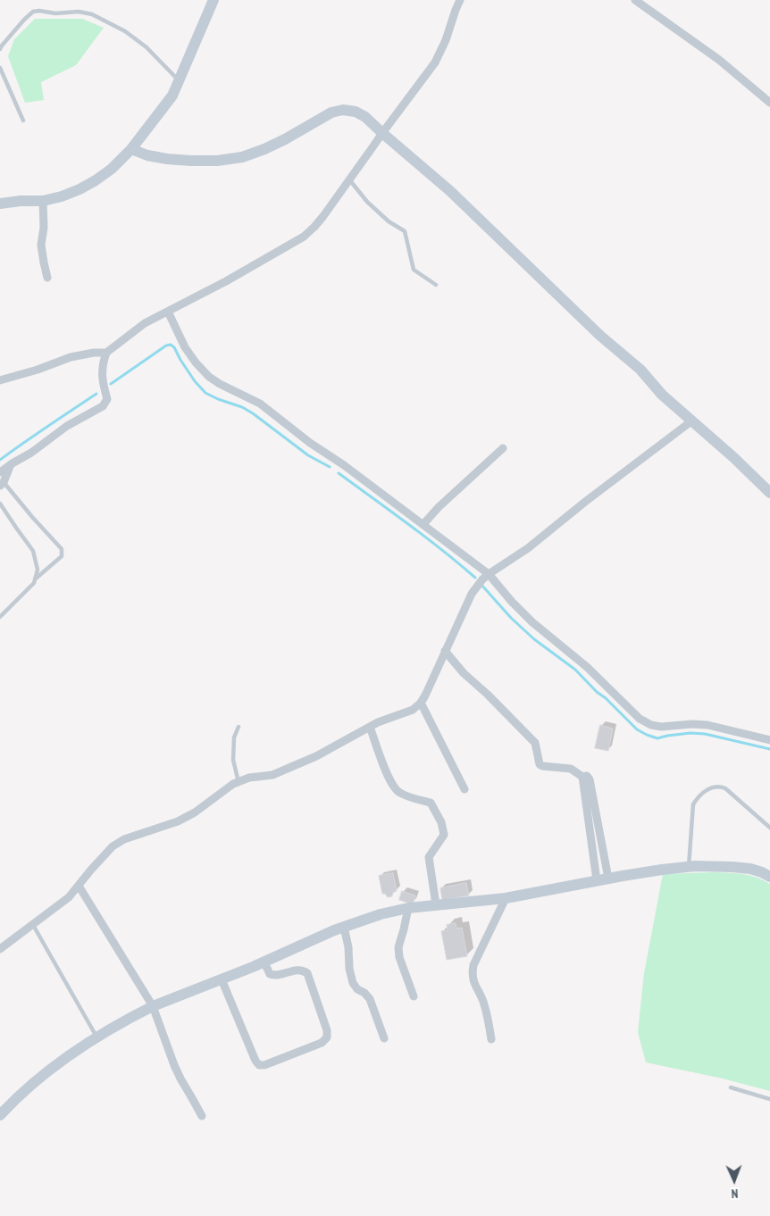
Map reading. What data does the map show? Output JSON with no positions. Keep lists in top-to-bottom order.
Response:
{
  "north": "bottom"
}
